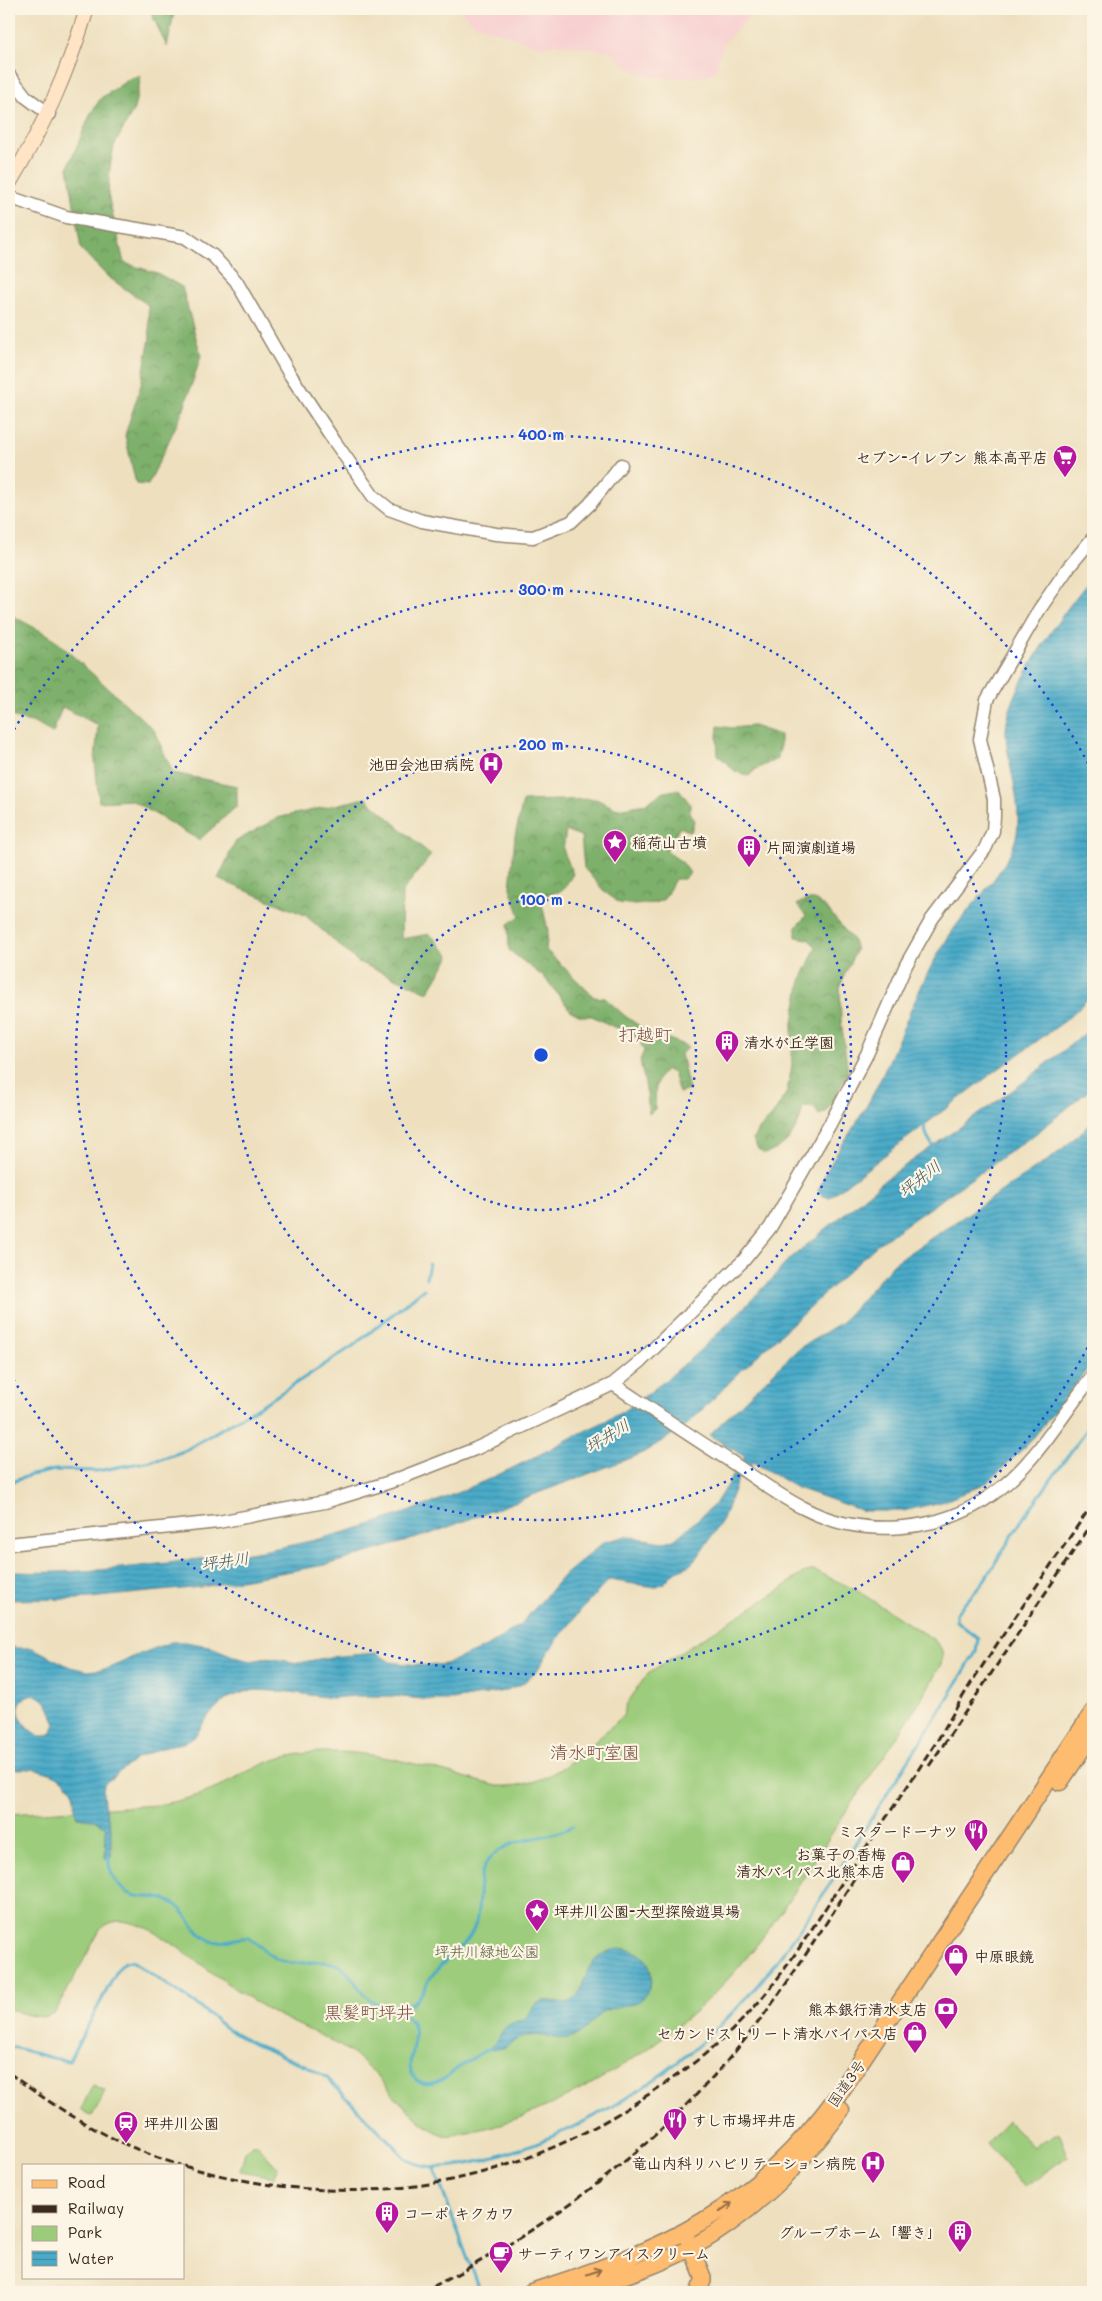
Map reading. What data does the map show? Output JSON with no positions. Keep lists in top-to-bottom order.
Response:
{
  "streets": {
    "highway": ["国道3号"]
  },
  "districts": ["打越町", "清水町室園", "黒髪町坪井"],
  "water": ["坪井川"],
  "parks": ["坪井川緑地公園"],
  "places": {
    "supermarket": ["セブン-イレブン 熊本高平店"],
    "hospital": ["池田会池田病院", "竜山内科リハビリテーション病院"],
    "place": ["稲荷山古墳", "坪井川公園-大型探險遊具場"],
    "building": [
      "片岡演劇道場",
      "清水が丘学園",
      "コーポ キクカワ",
      "グループホーム「響き」"
    ],
    "restaurant": ["ミスタードーナツ", "すし市場坪井店"],
    "shop": ["お菓子の香梅 清水バイパス北熊本店", "中原眼鏡", "セカンドストリート清水バイパス店"],
    "bank": ["熊本銀行清水支店"],
    "station": ["坪井川公園"],
    "cafe": ["サーティワンアイスクリーム"]
  },
  "legend": [
    "Road",
    "Railway",
    "Park",
    "Water"
  ],
  "rings": [
    "400 m",
    "300 m",
    "200 m",
    "100 m"
  ]
}
